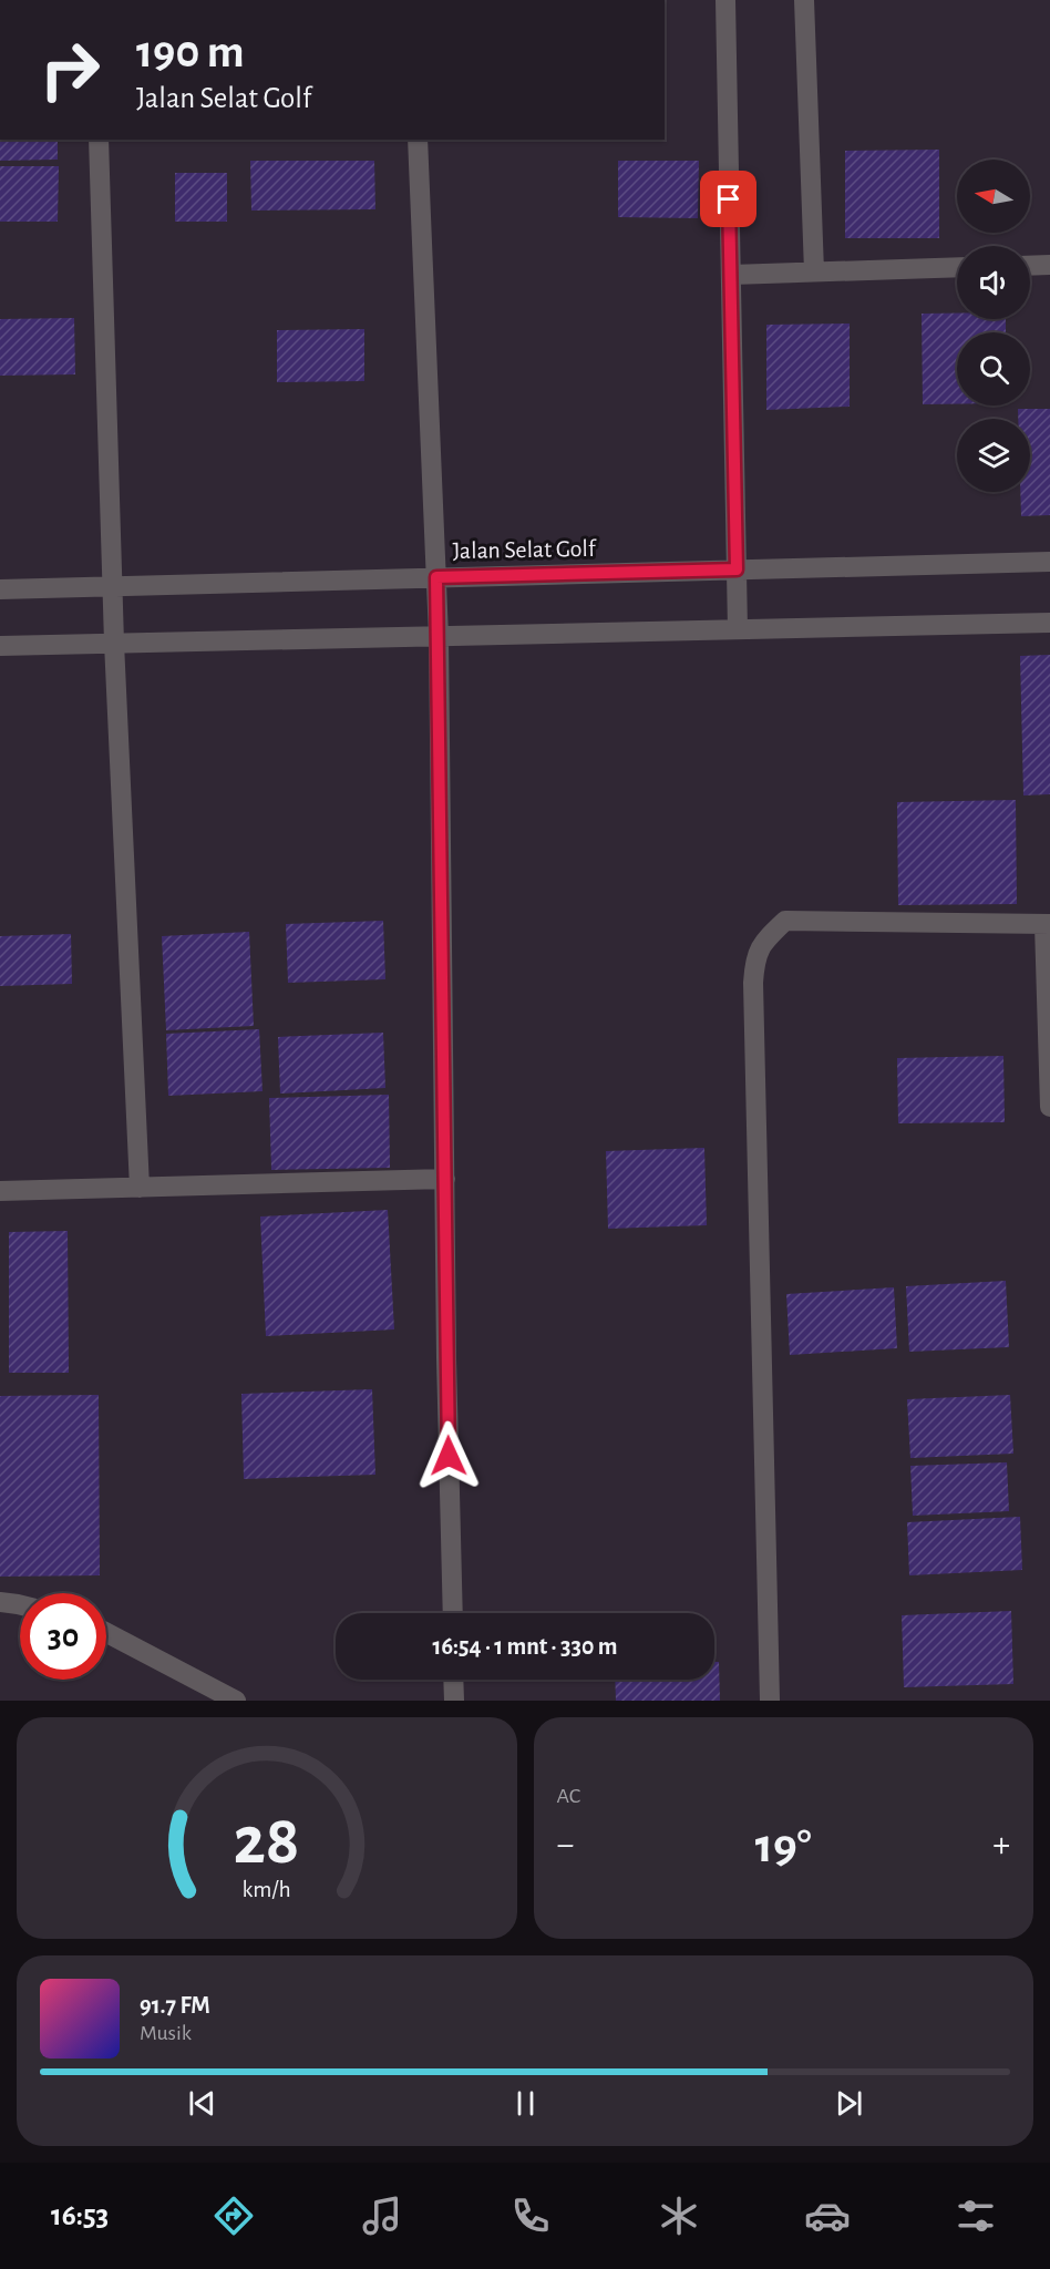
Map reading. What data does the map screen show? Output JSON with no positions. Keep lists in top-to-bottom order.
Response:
{
  "streets": {
    "street": ["Jalan Selat Golf"]
  },
  "north": "left",
  "page": {
    "turn": ["190 m", "Jalan Selat Golf"],
    "limit": "30",
    "trip": "16:54 · 1 mnt · 330 m",
    "tile": "AC",
    "heat": ["−", "19°", "+"],
    "song": ["91.7 FM", "Musik"],
    "tabs": "16:53",
    "gauge": ["28", "km/h"]
  }
}
